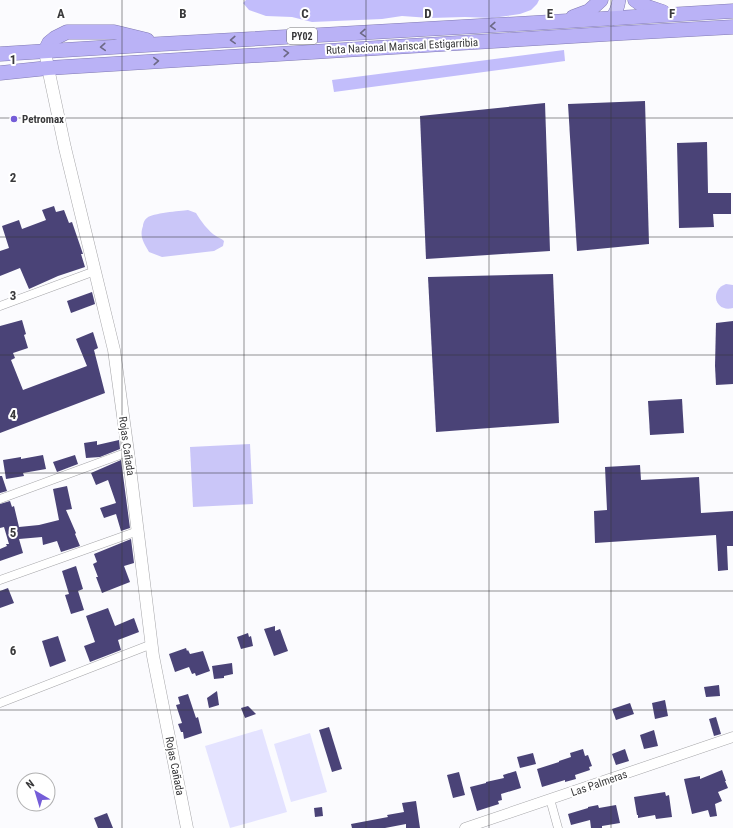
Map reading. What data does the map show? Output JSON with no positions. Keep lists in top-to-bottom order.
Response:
{
  "streets": {
    "highway": ["PY02", "Ruta Nacional Mariscal Estigarribia"],
    "main road": ["Rojas Cañada"],
    "street": ["Las Palmeras"]
  },
  "crossings": [
    ["Ruta Nacional Mariscal Estigarribia", "Rojas Cañada"]
  ],
  "places": ["Petromax"],
  "north": "top left",
  "grid": {
    "columns": [
      "A",
      "B",
      "C",
      "D",
      "E",
      "F"
    ],
    "rows": [
      "1",
      "2",
      "3",
      "4",
      "5",
      "6"
    ]
  }
}
